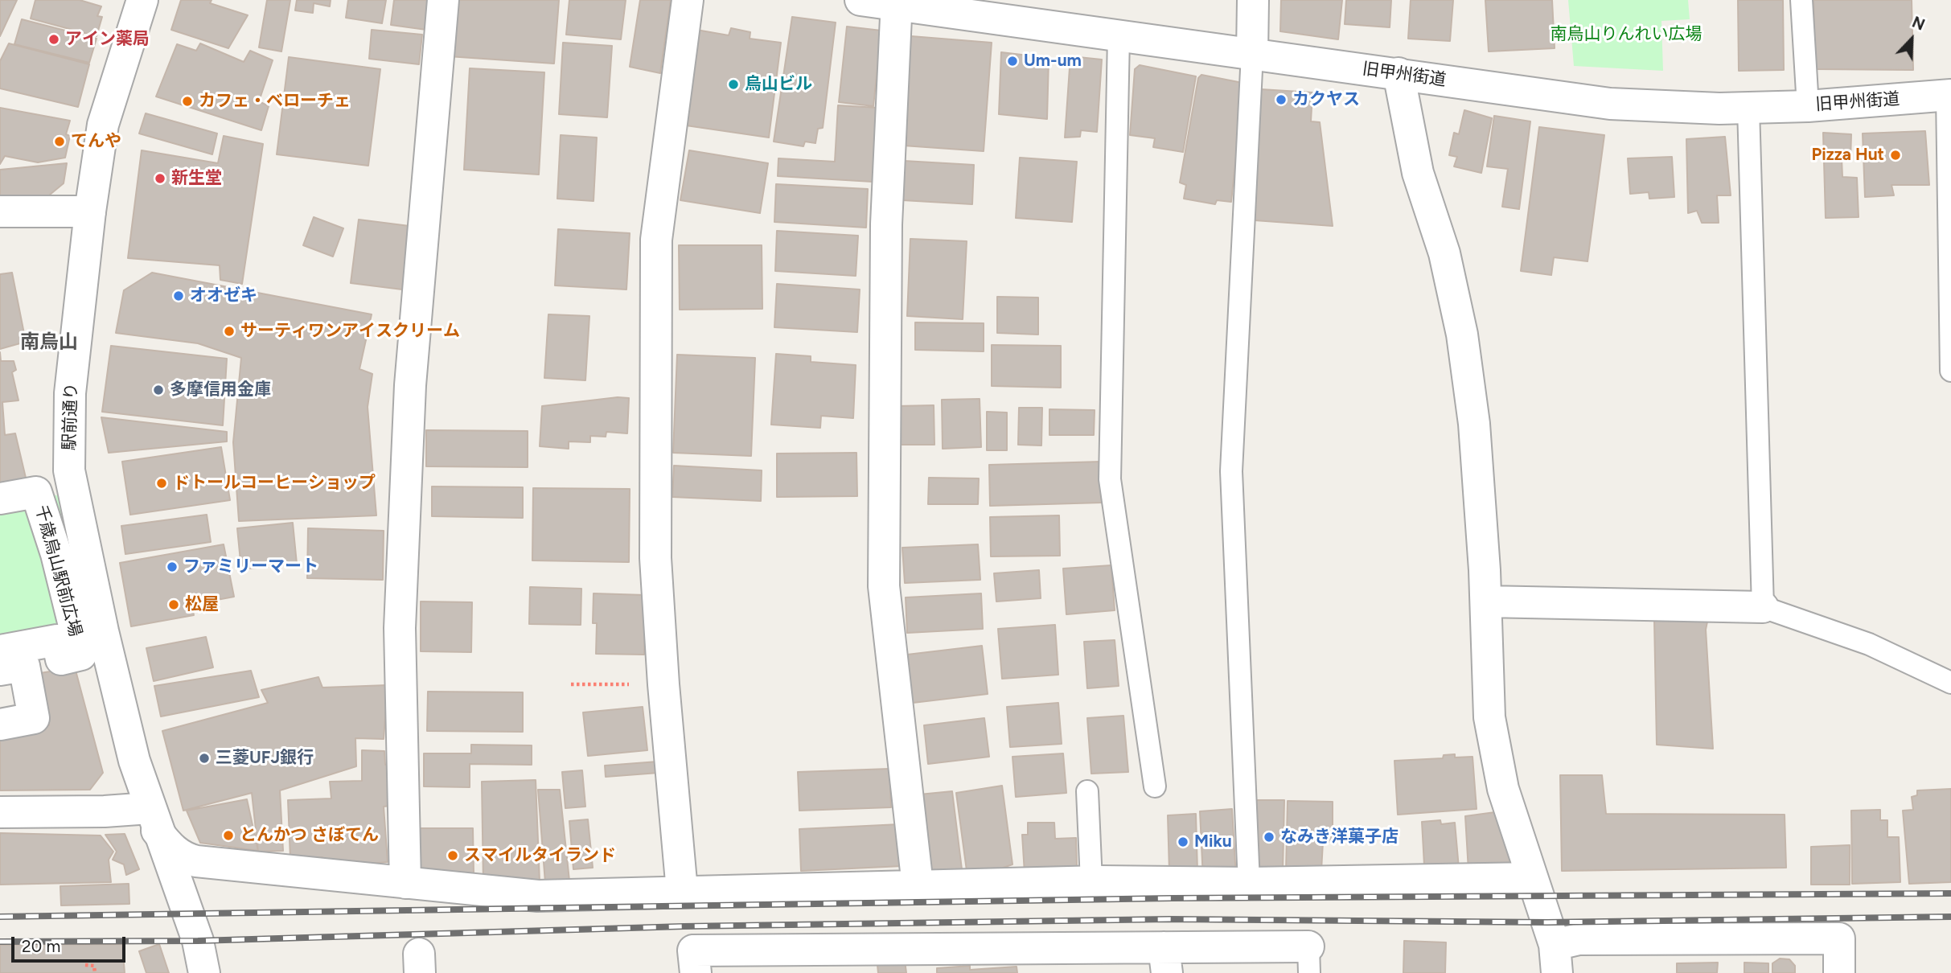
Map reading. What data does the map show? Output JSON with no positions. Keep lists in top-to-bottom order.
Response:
{
  "streets": {
    "street": ["旧甲州街道", "駅前通り", "千歳烏山駅前広場"]
  },
  "districts": ["南烏山"],
  "parks": ["南烏山りんれい広場"],
  "places": [
    "アイン薬局",
    "Um-um",
    "烏山ビル",
    "カクヤス",
    "カフェ・ベローチェ",
    "てんや",
    "Pizza Hut",
    "新生堂",
    "オオゼキ",
    "サーティワンアイスクリーム",
    "多摩信用金庫",
    "ドトールコーヒーショップ",
    "ファミリーマート",
    "松屋",
    "三菱UFJ銀行",
    "とんかつ さぼてん",
    "なみき洋菓子店",
    "Miku",
    "スマイルタイランド"
  ],
  "scale_bar": "20 m",
  "north": "top right"
}
